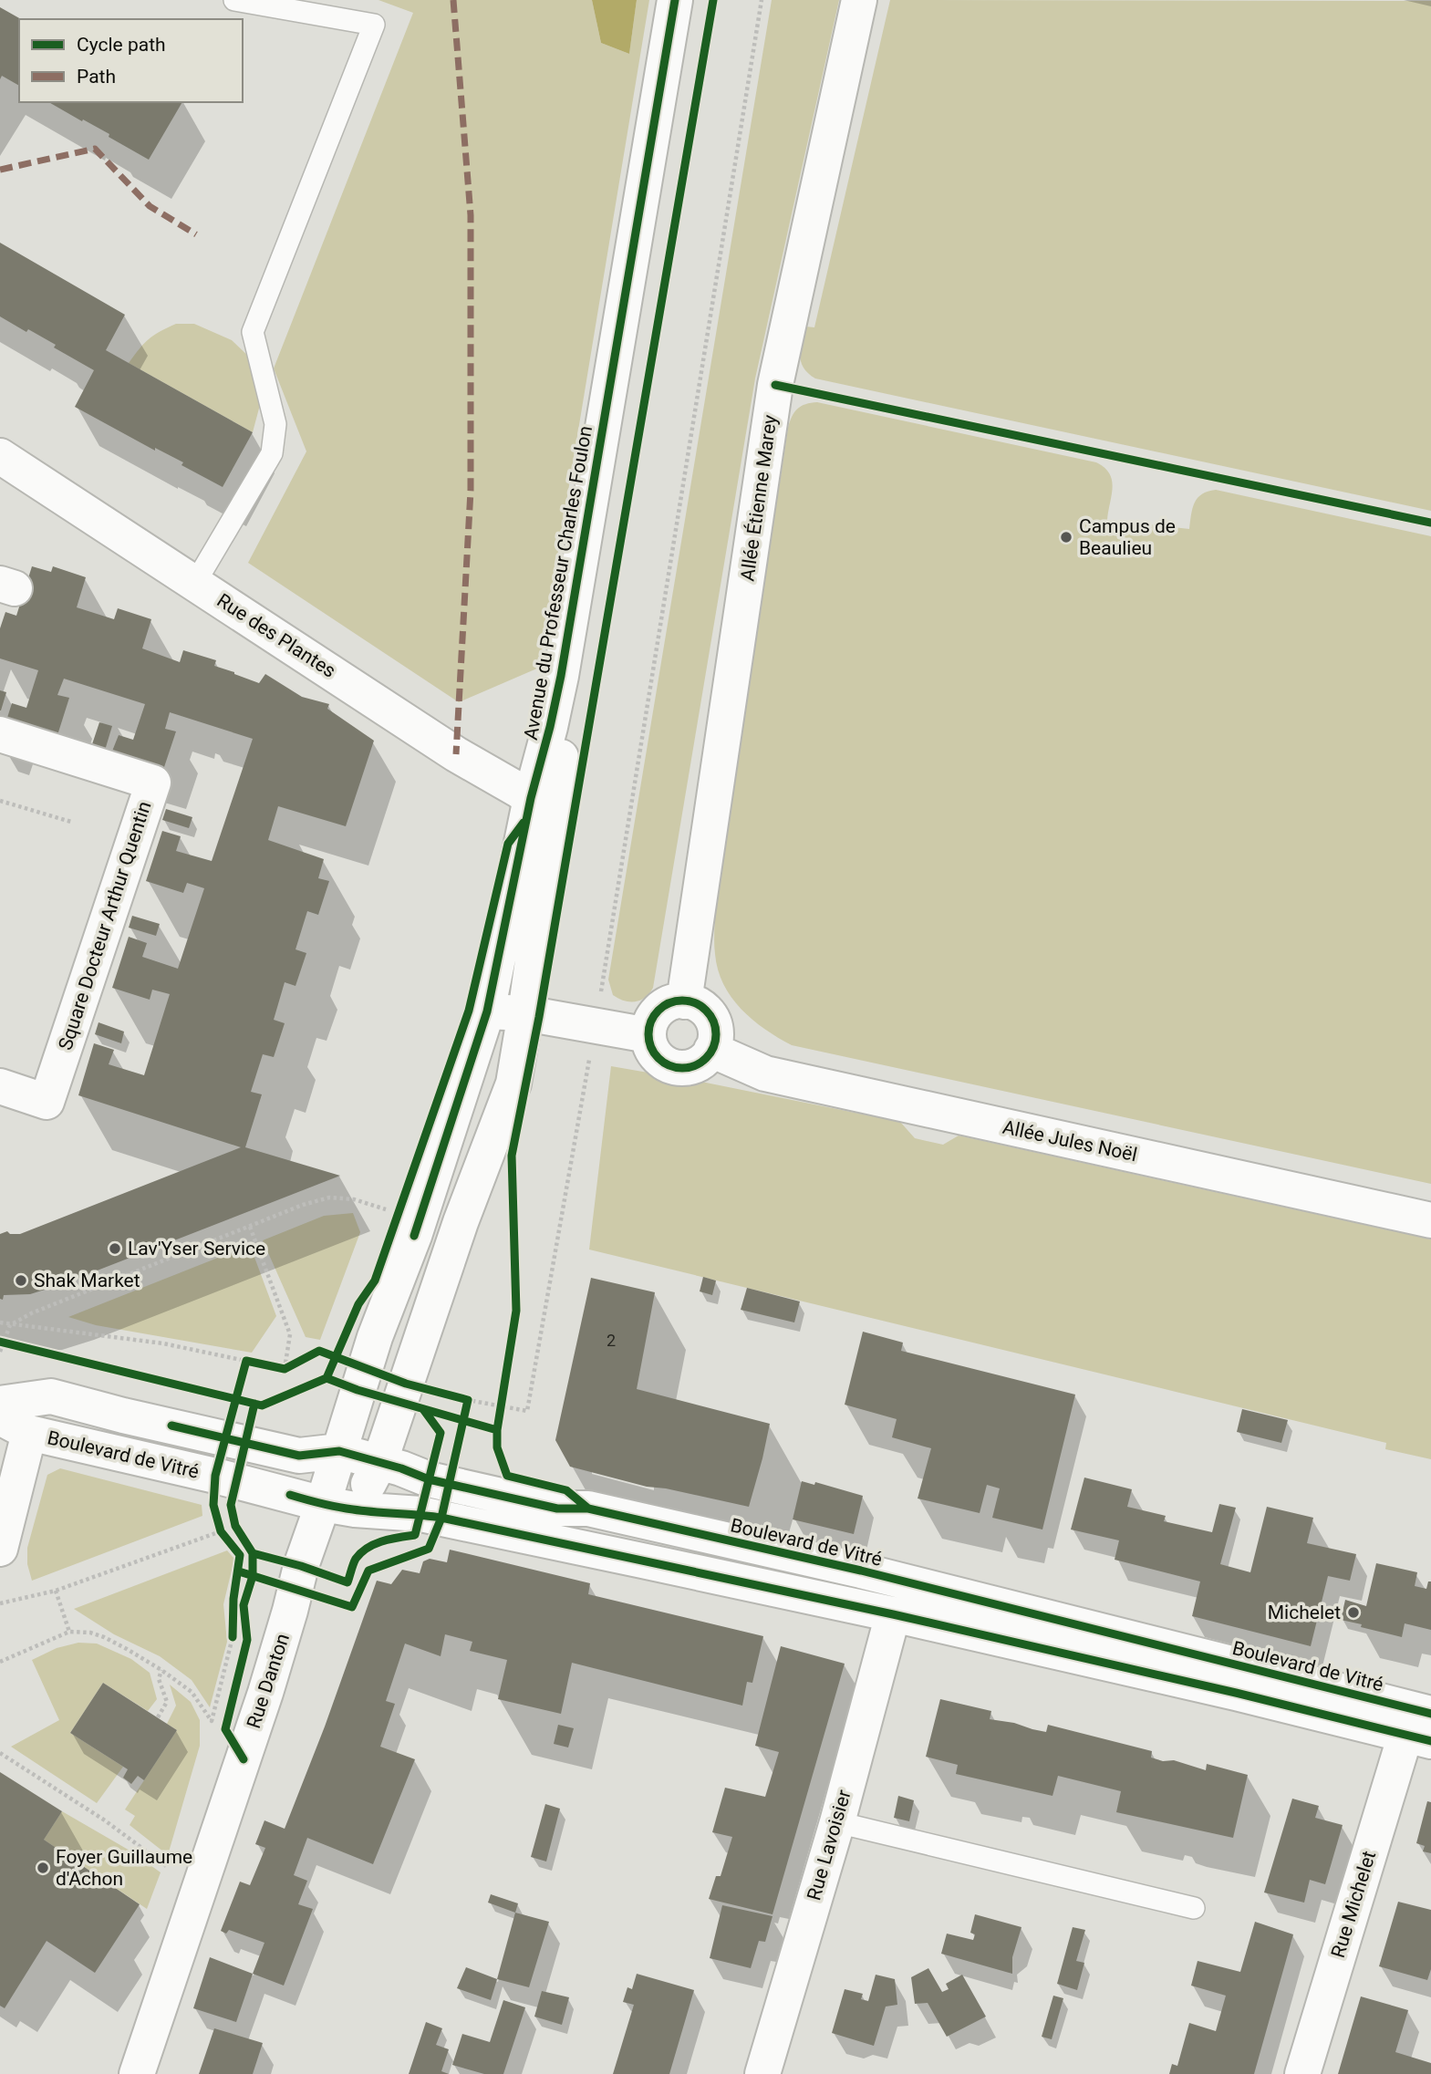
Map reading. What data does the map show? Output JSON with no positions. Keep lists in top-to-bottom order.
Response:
{
  "streets": {
    "main road": [
      "Allée Étienne Marey",
      "Avenue du Professeur Charles Foulon",
      "Rue des Plantes",
      "Square Docteur Arthur Quentin",
      "Allée Jules Noël",
      "Boulevard de Vitré",
      "Rue Danton",
      "Rue Lavoisier",
      "Rue Michelet"
    ]
  },
  "crossings": [
    ["Allée Étienne Marey", "Allée Jules Noël"],
    ["Avenue du Professeur Charles Foulon", "Rue des Plantes"],
    ["Avenue du Professeur Charles Foulon", "Boulevard de Vitré"],
    ["Boulevard de Vitré", "Rue Danton"],
    ["Boulevard de Vitré", "Rue Lavoisier"],
    ["Boulevard de Vitré", "Rue Michelet"]
  ],
  "places": [
    "Campus de Beaulieu",
    "Lav'Yser Service",
    "Shak Market",
    "Michelet",
    "Foyer Guillaume d'Achon"
  ],
  "house_numbers": ["2"],
  "legend": ["Cycle path", "Path"]
}
